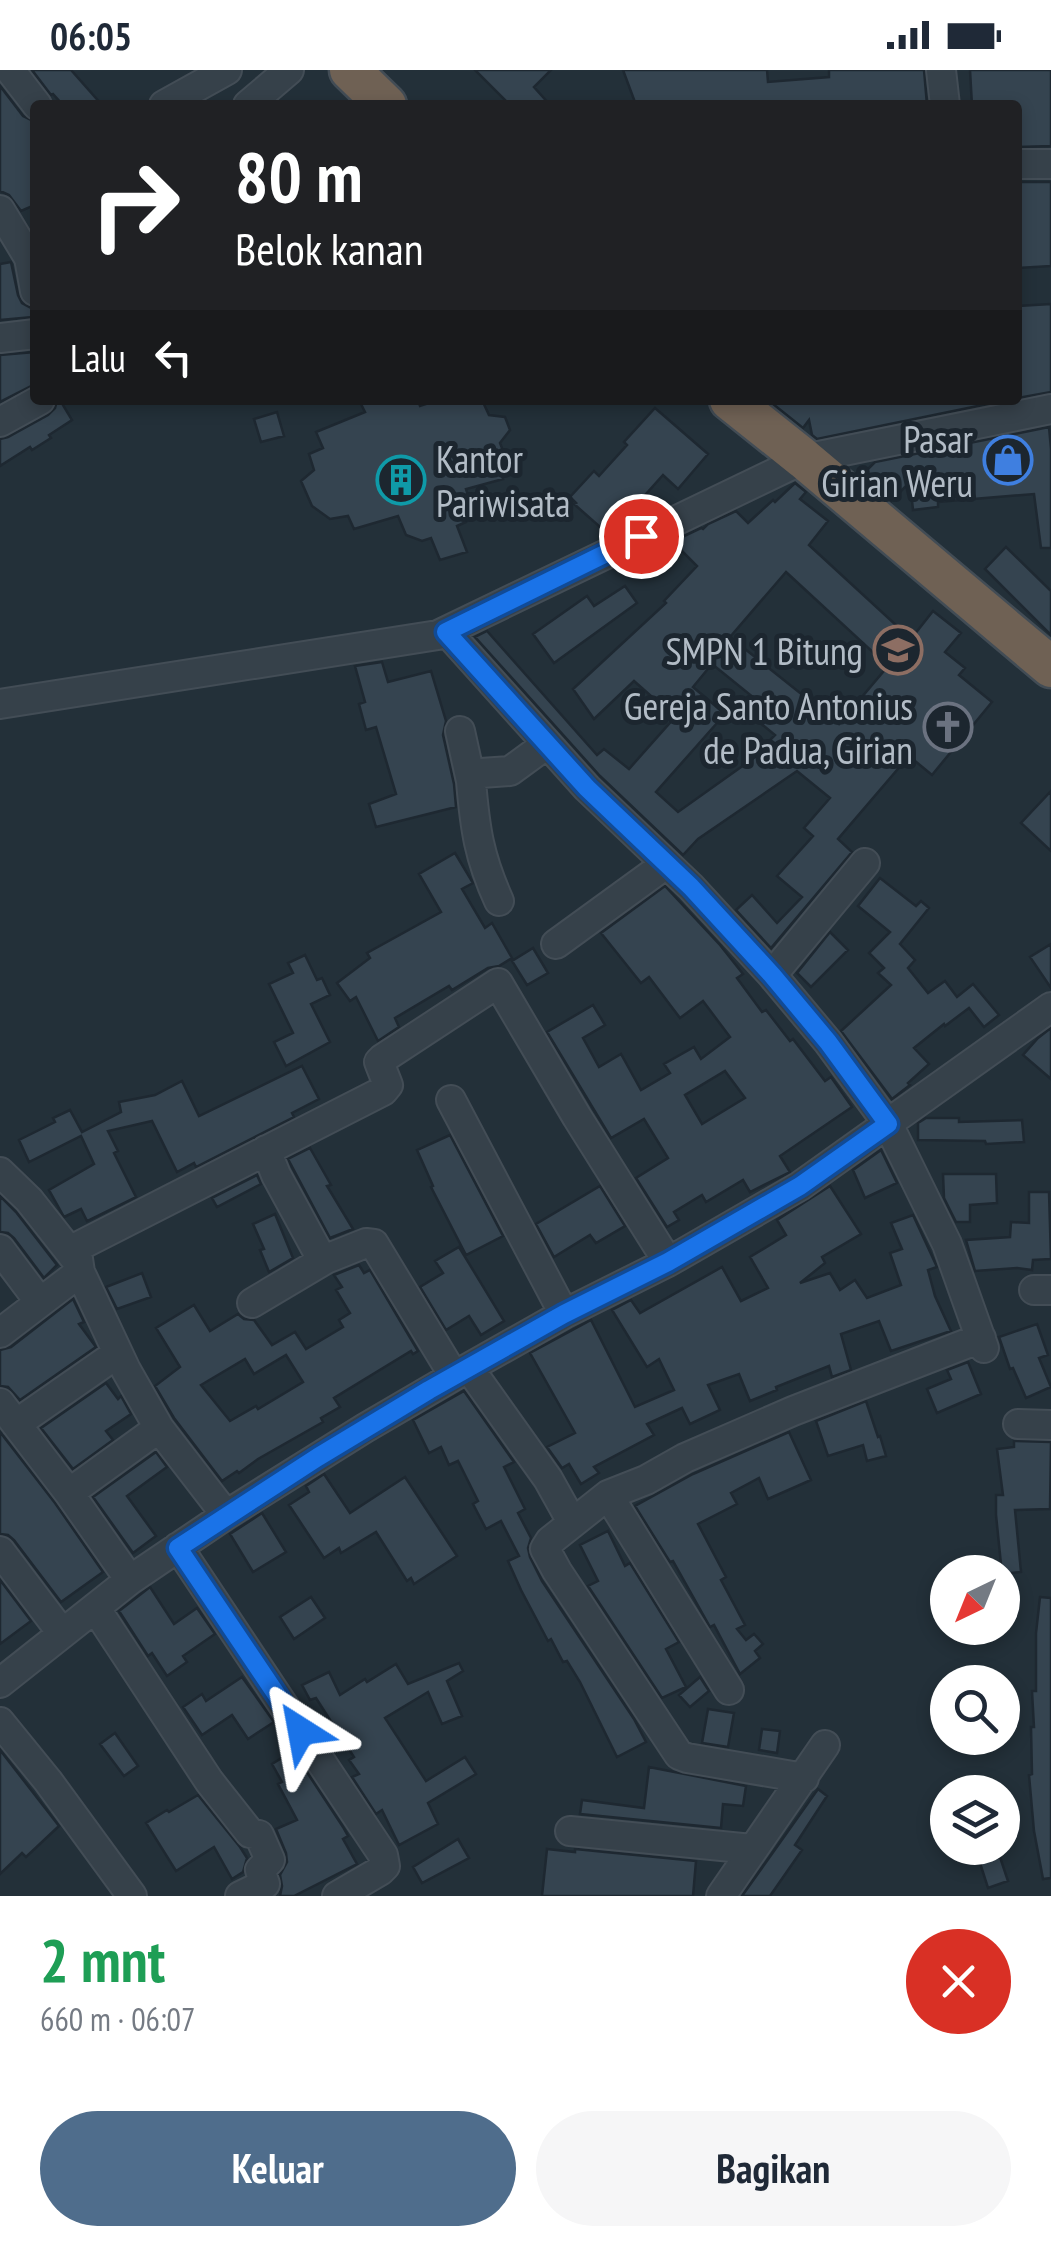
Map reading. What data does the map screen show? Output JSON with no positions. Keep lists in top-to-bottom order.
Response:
{
  "places": {
    "shop": ["Pasar Girian Weru"],
    "building": ["Kantor Pariwisata"],
    "school or university": ["SMPN 1 Bitung"],
    "church": ["Gereja Santo Antonius de Padua, Girian"]
  },
  "north": "bottom left",
  "page": {
    "status": "06:05",
    "turn": ["80 m", "Belok kanan"],
    "then": "Lalu",
    "heading": ["2 mnt", "660 m · 06:07"],
    "buttons": ["Keluar", "Bagikan"]
  }
}
